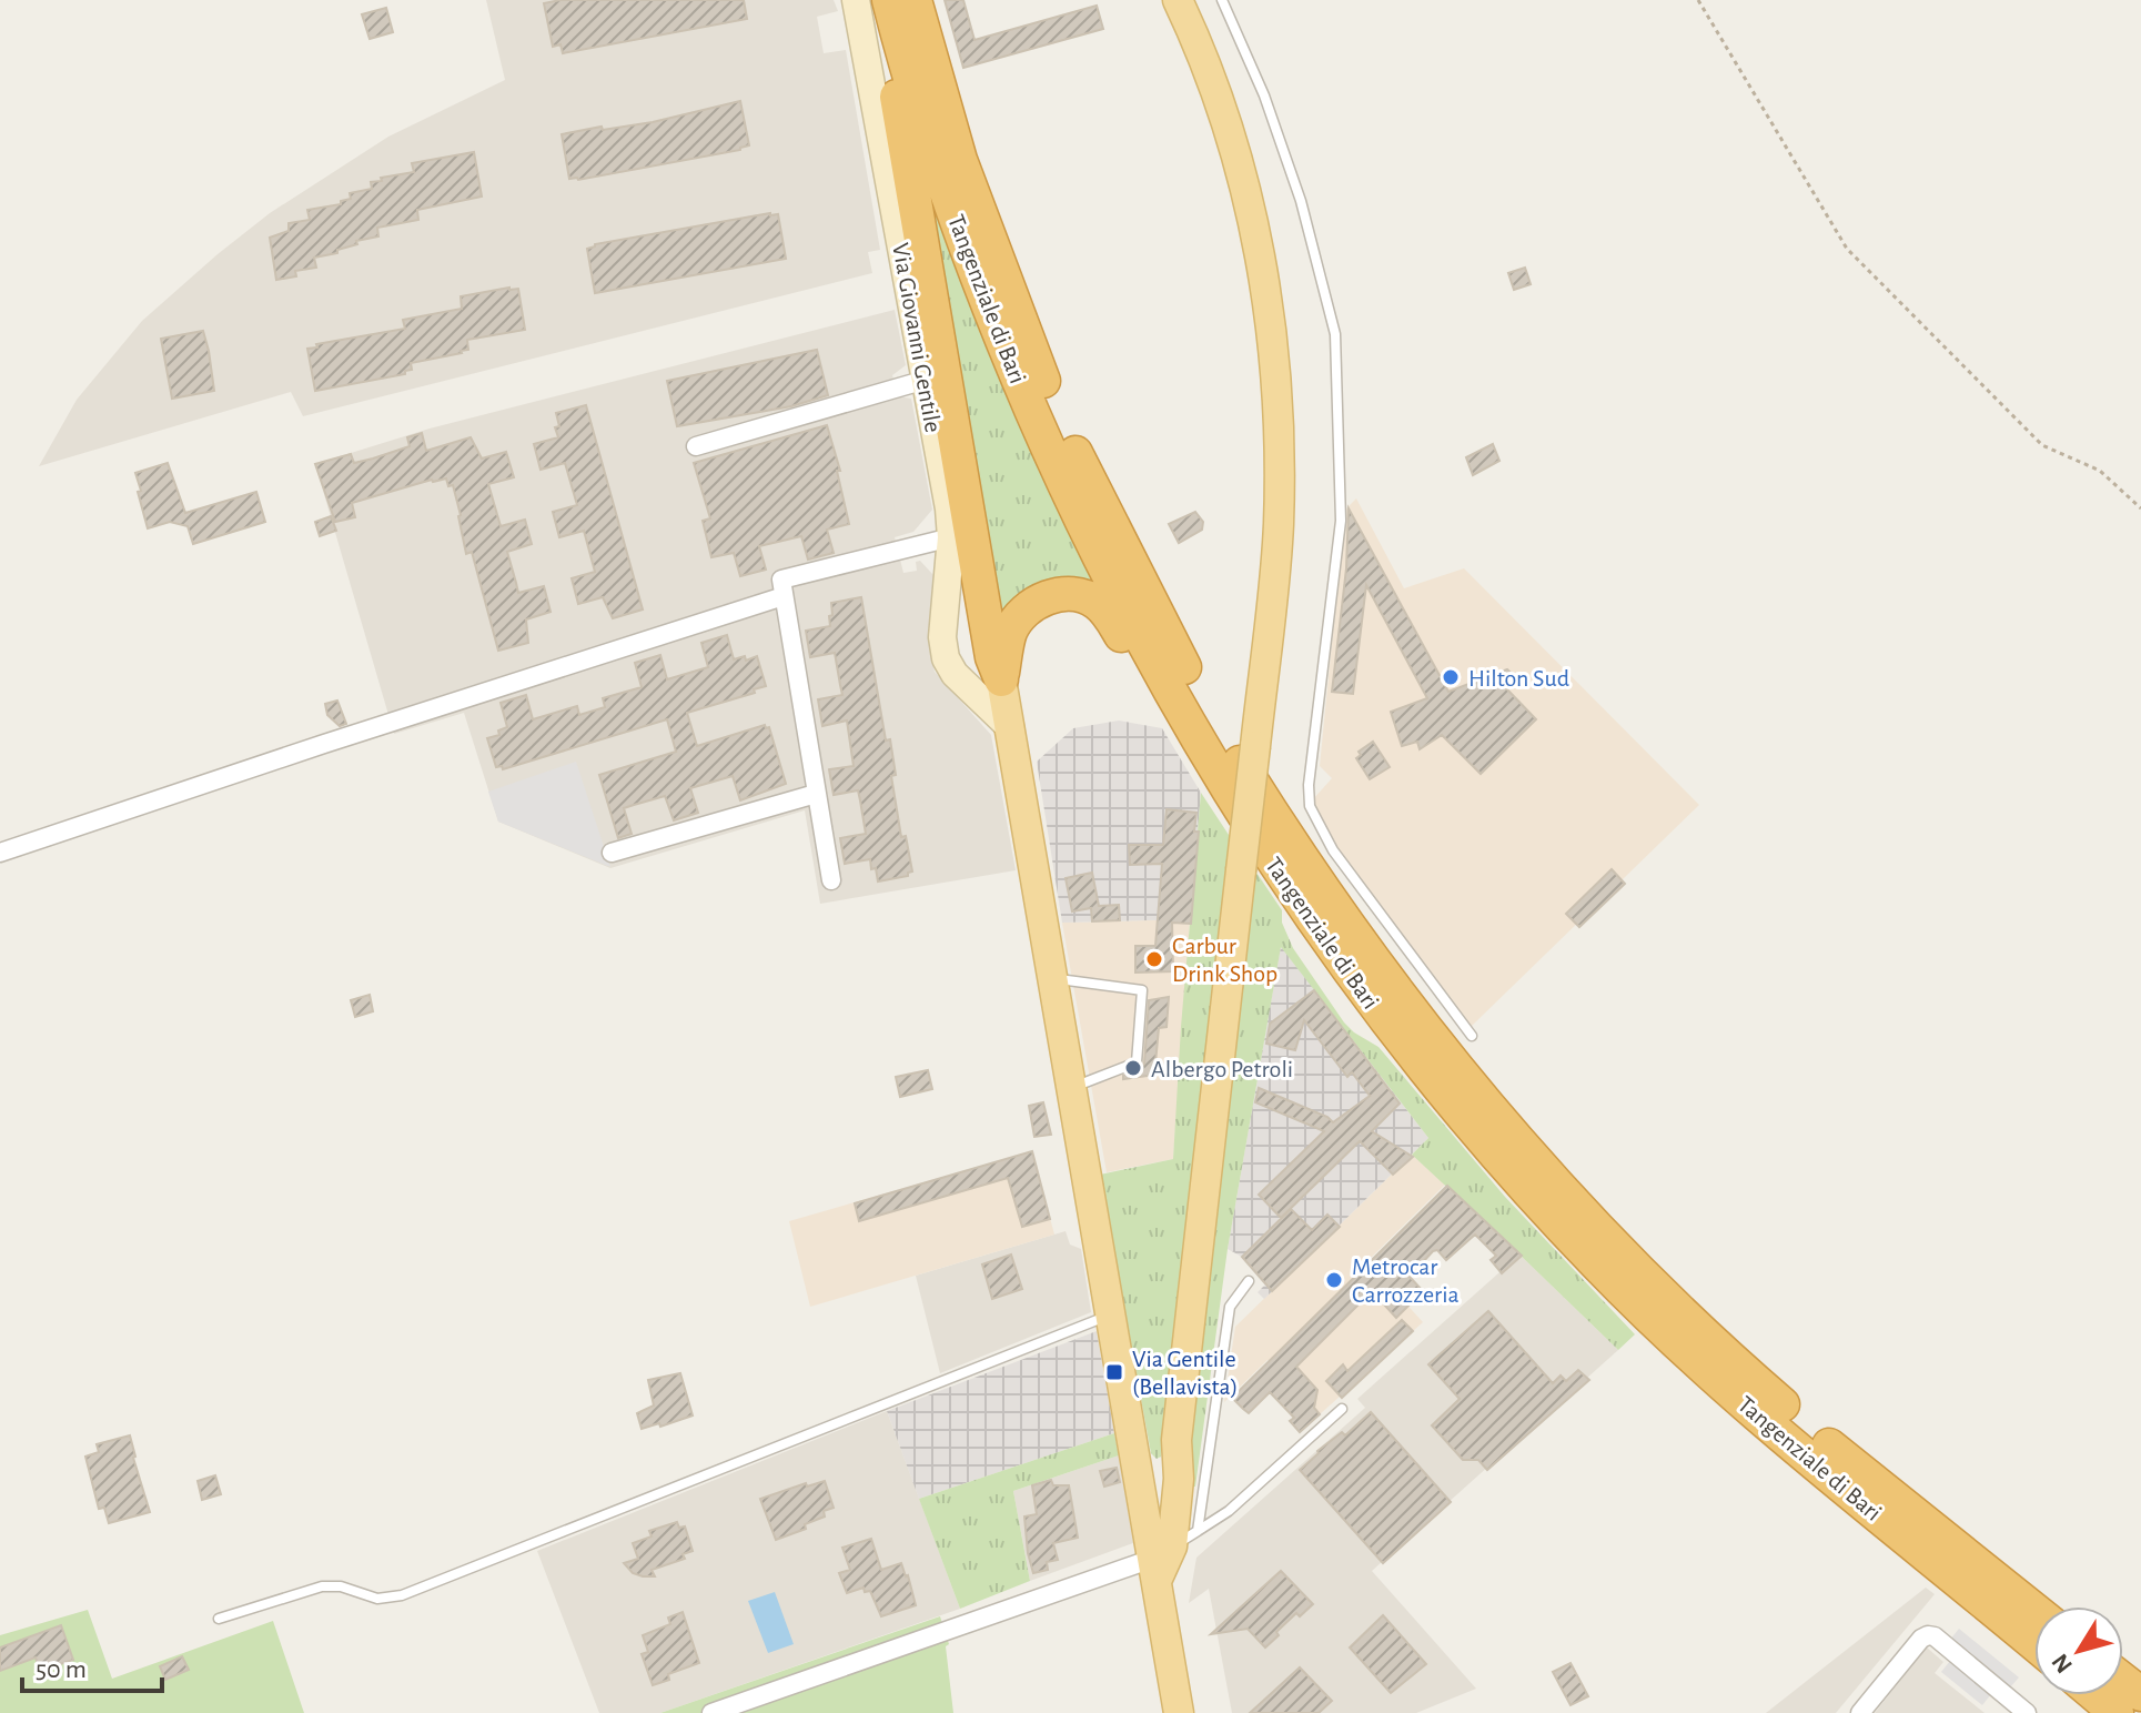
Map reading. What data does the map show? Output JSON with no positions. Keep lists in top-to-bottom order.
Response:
{
  "streets": {
    "highway": ["Tangenziale di Bari"],
    "street": ["Via Giovanni Gentile"]
  },
  "places": {
    "other": [
      "Hilton Sud",
      "Carbur Drink Shop",
      "Albergo Petroli",
      "Metrocar Carrozzeria"
    ],
    "transit": ["Via Gentile (Bellavista)"]
  },
  "scale_bar": "50 m",
  "north": "bottom left"
}
